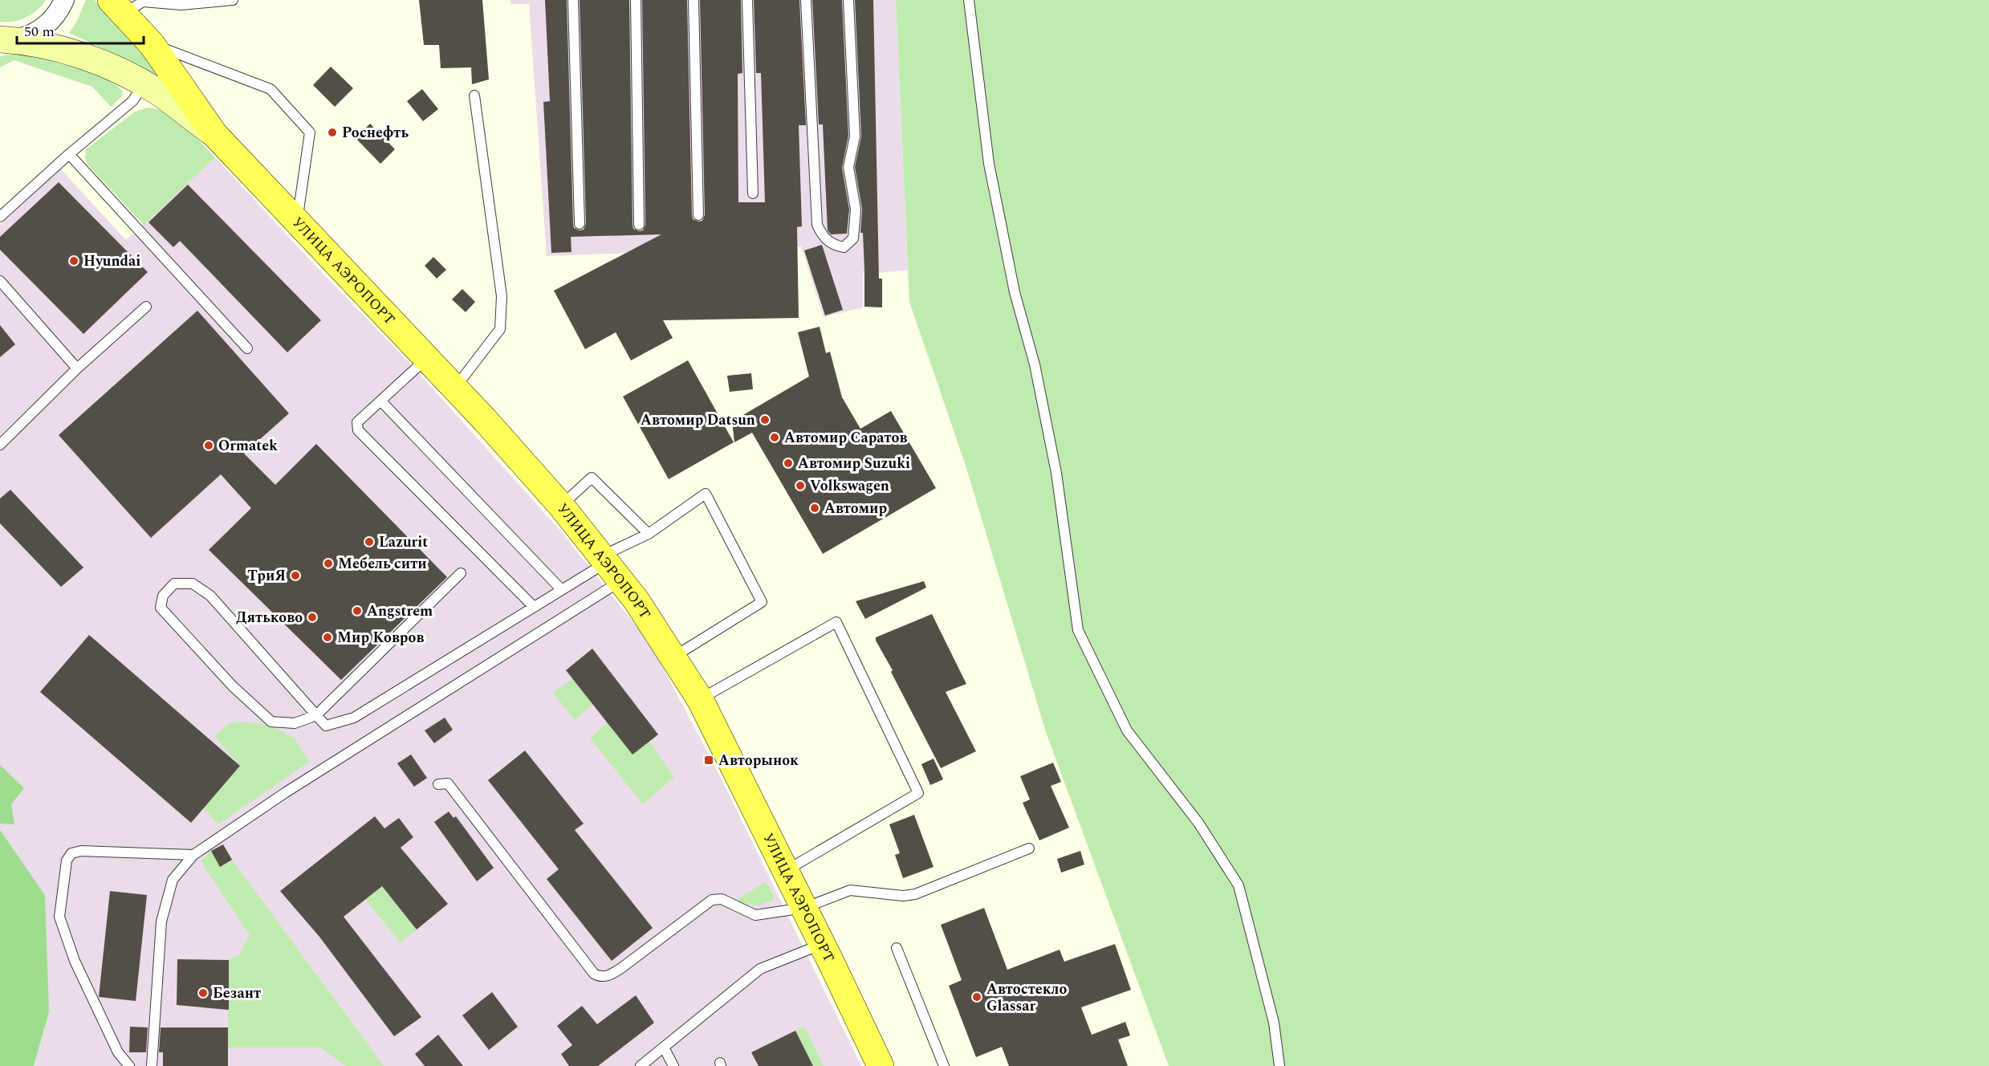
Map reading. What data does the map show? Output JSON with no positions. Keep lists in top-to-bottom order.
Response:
{
  "streets": {
    "main road": ["УЛИЦА АЭРОПОРТ"]
  },
  "places": {
    "other": [
      "Роснефть",
      "Hyundai",
      "Автомир Datsun",
      "Автомир Саратов",
      "Ormatek",
      "Автомир Suzuki",
      "Volkswagen",
      "Автомир",
      "Lazurit",
      "Мебель сити",
      "ТриЯ",
      "Angstrem",
      "Дятьково",
      "Мир Ковров",
      "Безант",
      "Автостекло Glassar"
    ],
    "transit": ["Авторынок"]
  },
  "scale_bar": "50 m"
}
